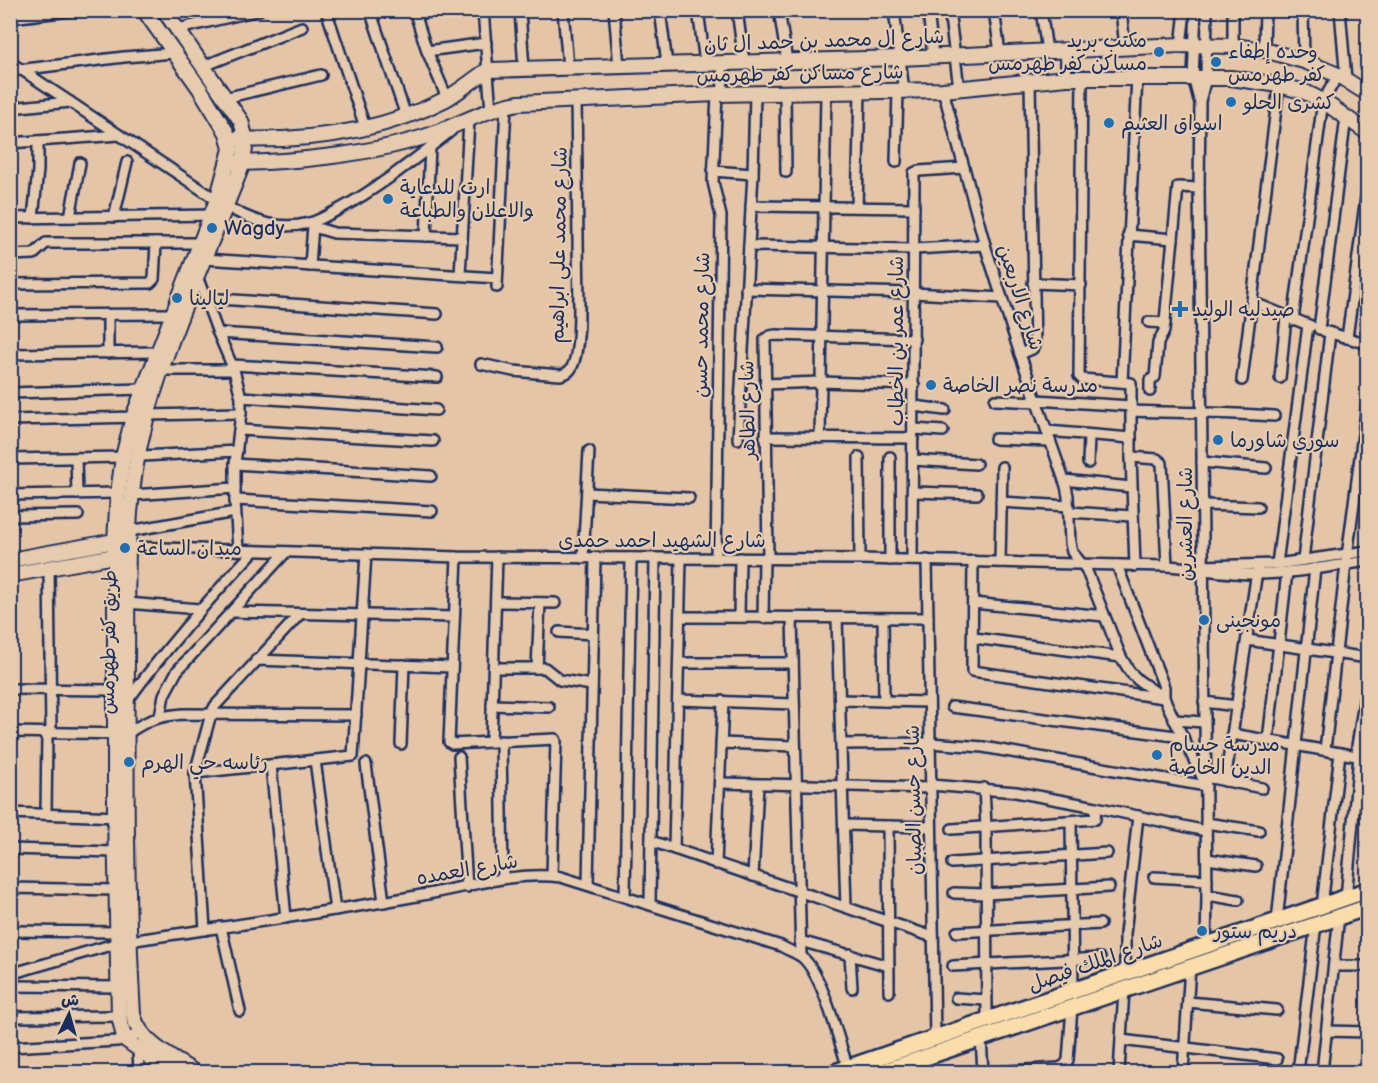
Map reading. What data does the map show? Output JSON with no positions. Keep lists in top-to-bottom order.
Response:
{
  "streets": {
    "main road": ["شارع الملك فيصل"],
    "street": [
      "شارع ال محمد بن حمد ال ثان",
      "شارع مساكن كفر طهرمس",
      "شارع محمد على ابراهيم",
      "شارع الاربعين",
      "شارع محمد حسن",
      "شارع عمر بن الخطاب",
      "شارع الطاهر",
      "شارع العشرين",
      "شارع الشهيد احمد حمدى",
      "طريق كفر طهرمس",
      "شارع حسن الصبان",
      "شارع العمده"
    ]
  },
  "crossings": [
    ["شارع ال محمد بن حمد ال ثان", "شارع محمد حسن"],
    ["شارع ال محمد بن حمد ال ثان", "شارع العشرين"],
    ["شارع مساكن كفر طهرمس", "شارع محمد على ابراهيم"],
    ["شارع مساكن كفر طهرمس", "شارع الاربعين"],
    ["شارع مساكن كفر طهرمس", "شارع محمد حسن"],
    ["شارع مساكن كفر طهرمس", "شارع العشرين"],
    ["شارع مساكن كفر طهرمس", "طريق كفر طهرمس"],
    ["شارع الاربعين", "شارع عمر بن الخطاب"],
    ["شارع الاربعين", "شارع الشهيد احمد حمدى"],
    ["شارع محمد حسن", "شارع الشهيد احمد حمدى"],
    ["شارع عمر بن الخطاب", "شارع الطاهر"],
    ["شارع عمر بن الخطاب", "شارع الشهيد احمد حمدى"],
    ["شارع الطاهر", "شارع الشهيد احمد حمدى"],
    ["شارع العشرين", "شارع الشهيد احمد حمدى"],
    ["شارع العشرين", "شارع الملك فيصل"],
    ["شارع الشهيد احمد حمدى", "طريق كفر طهرمس"],
    ["شارع الشهيد احمد حمدى", "شارع حسن الصبان"],
    ["طريق كفر طهرمس", "شارع العمده"],
    ["شارع حسن الصبان", "شارع الملك فيصل"]
  ],
  "places": {
    "other": [
      "مكتب بريد مساكن كفر طهرمس",
      "وحده إطفاء كفر طهرمس",
      "كشرى الحلو",
      "اسواق العثيم",
      "ارت للدعاية والاعلان والطباعة",
      "Wagdy",
      "ليالينا",
      "مدرسة نصر الخاصة",
      "سوري شاورما",
      "ميدان الساعة",
      "مونجينى",
      "مدرسة حسام الدين الخاصة",
      "رئاسه حي الهرم",
      "دريم ستور"
    ],
    "health": ["صيدليه الوليد"]
  },
  "north": "top"
}
